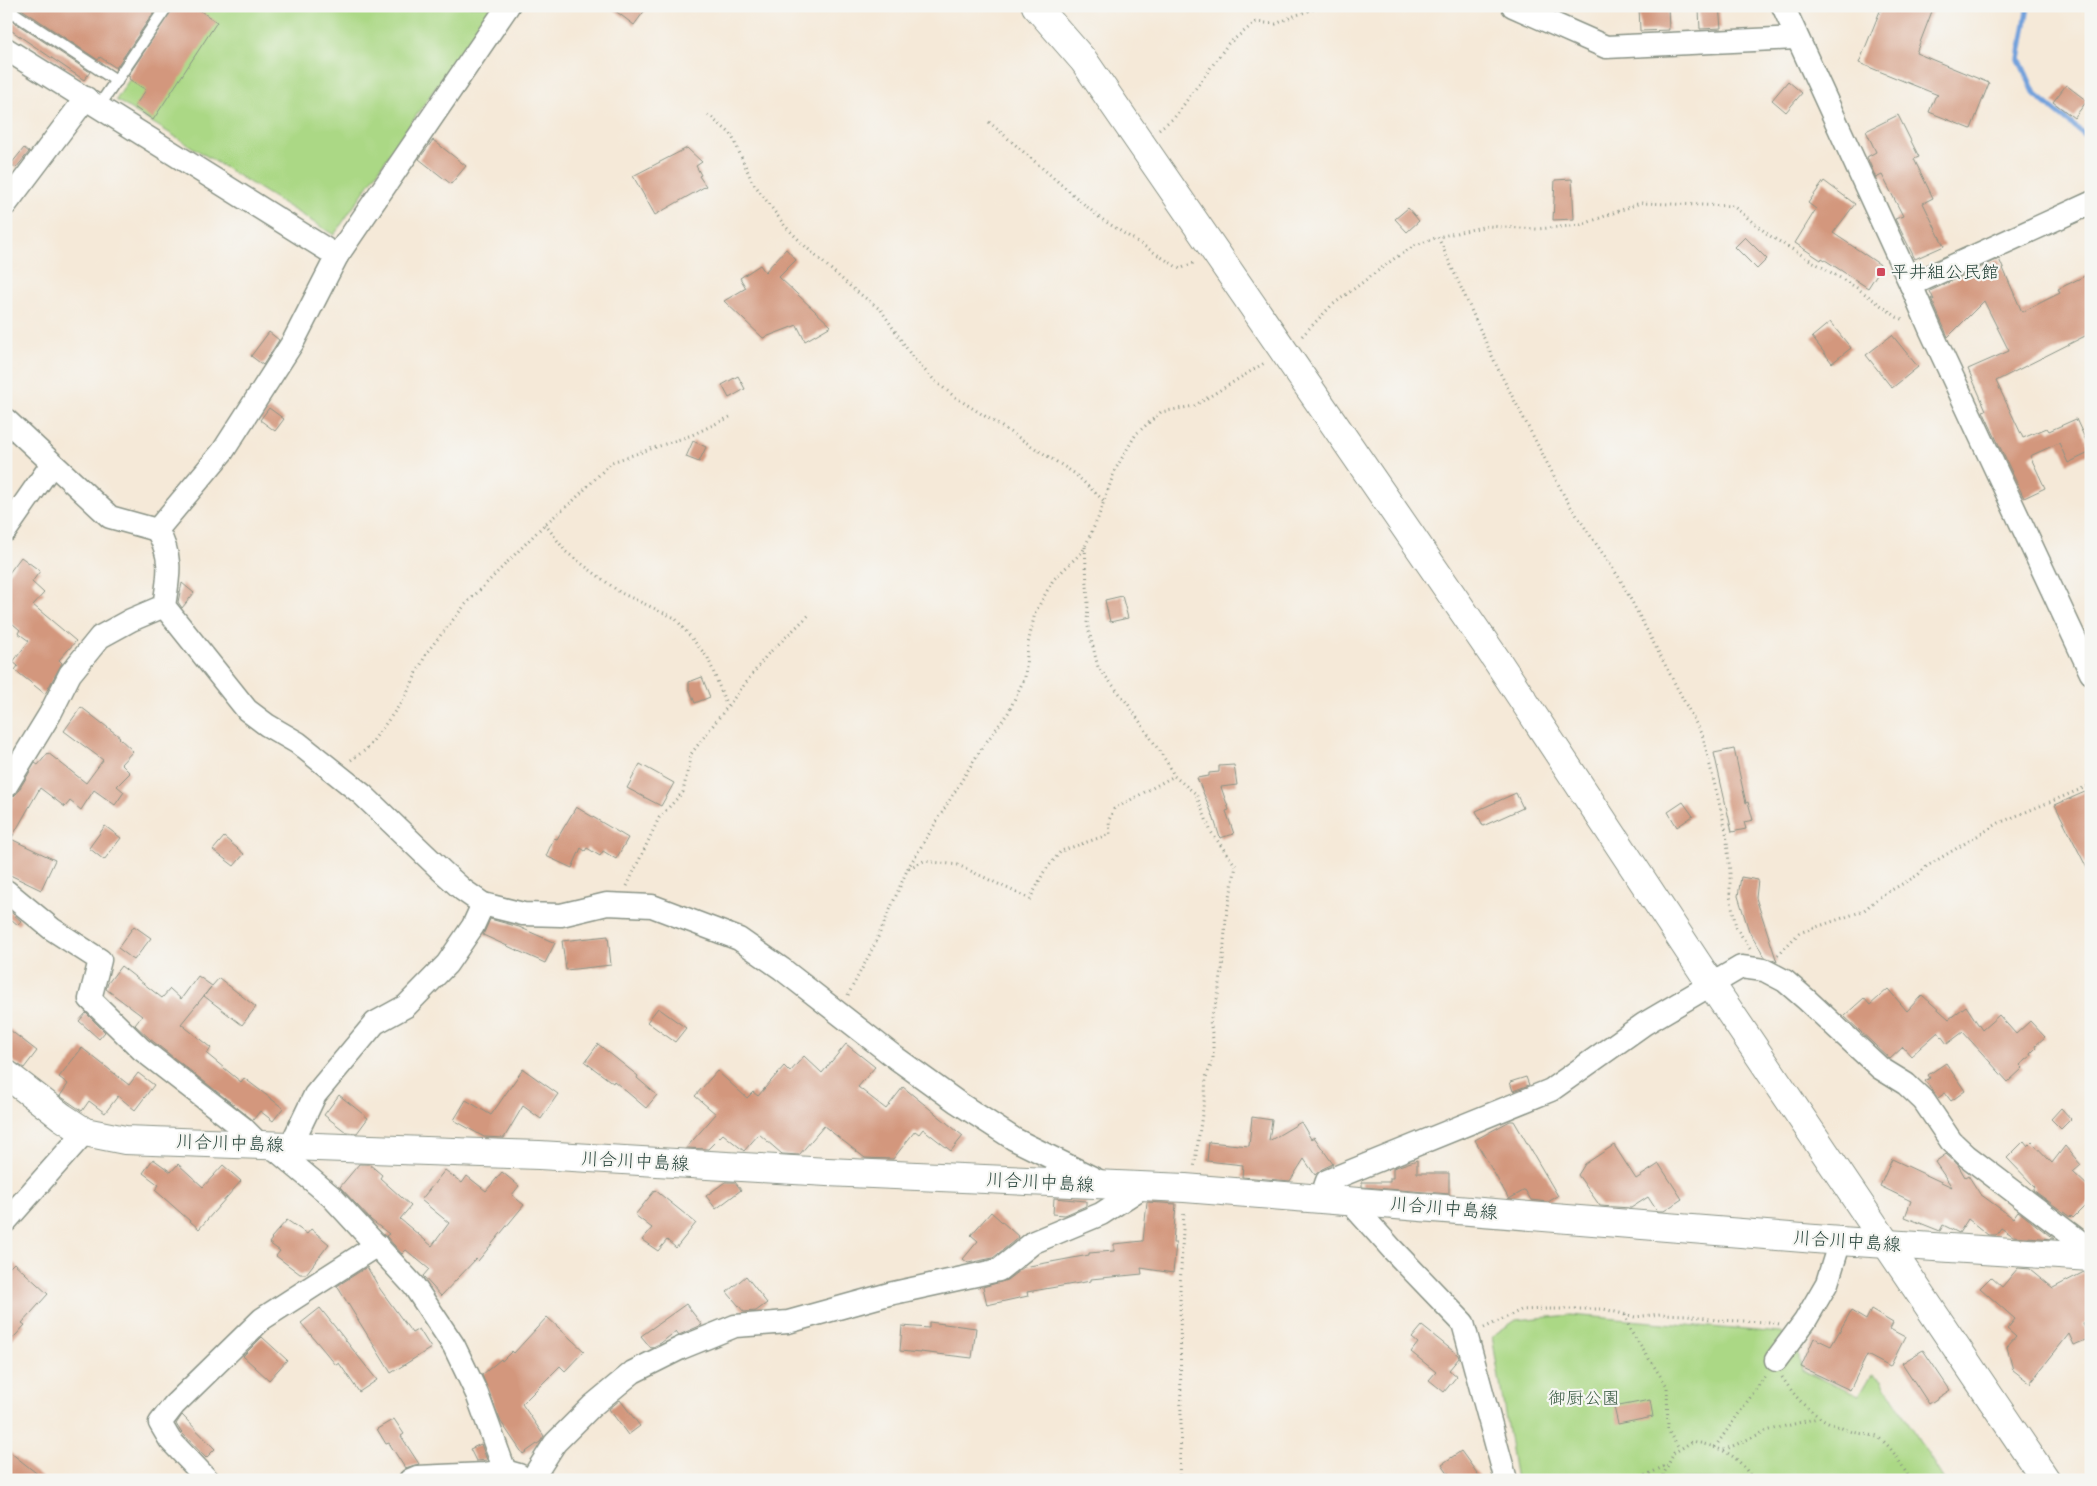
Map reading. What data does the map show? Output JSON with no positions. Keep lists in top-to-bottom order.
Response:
{
  "streets": {
    "main road": ["川合川中島線"]
  },
  "parks": ["御厨公園"],
  "places": {
    "transit": ["平井組公民館"]
  }
}
